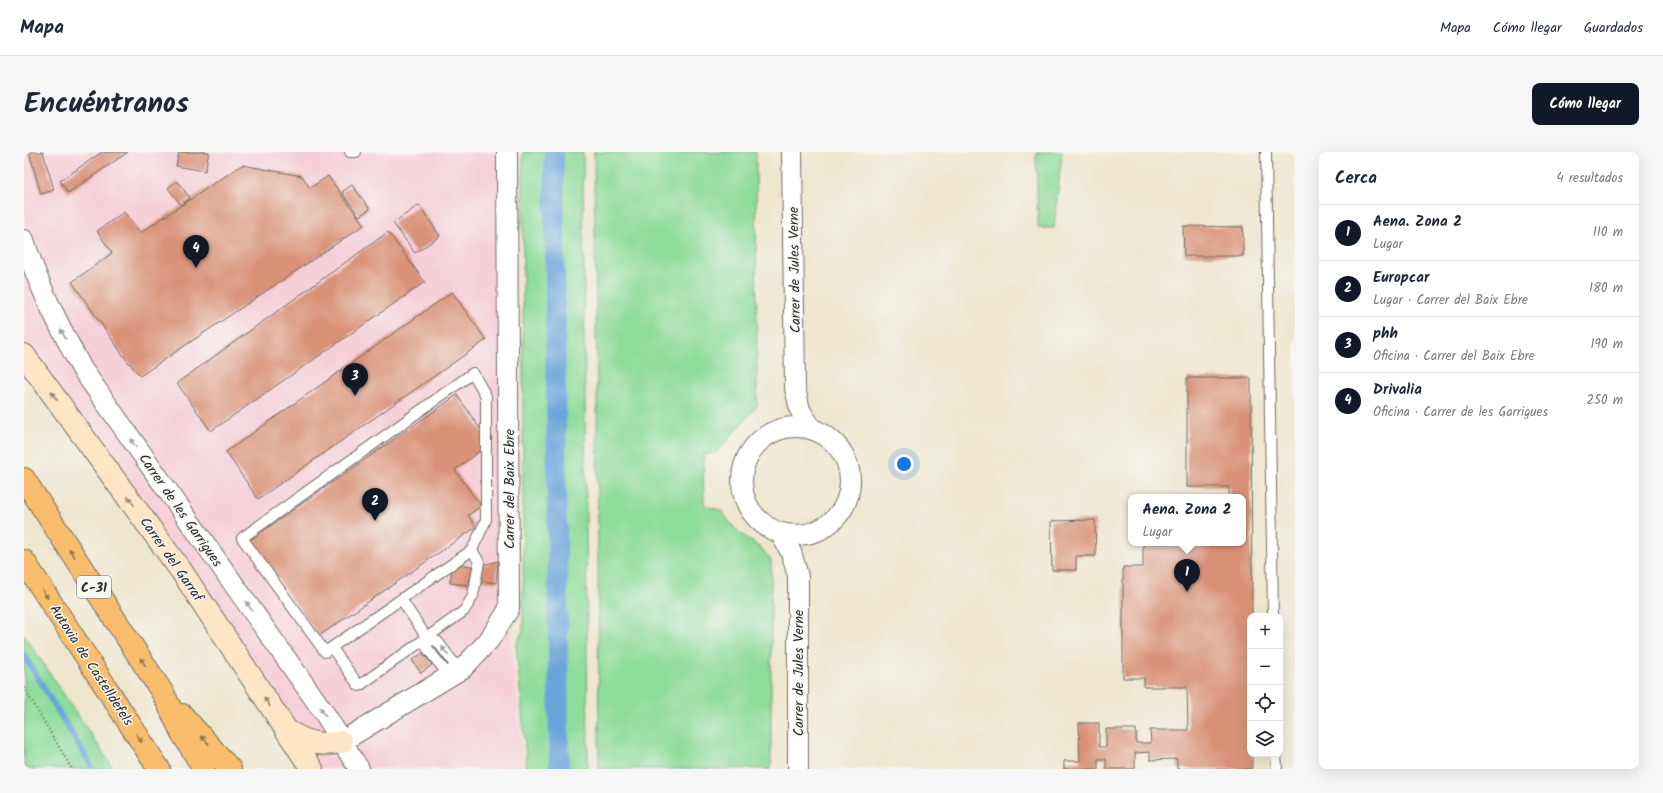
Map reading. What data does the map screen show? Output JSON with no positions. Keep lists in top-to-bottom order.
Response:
{
  "streets": {
    "highway": ["C-31", "Autovia de Castelldefels"],
    "main road": ["Carrer del Garraf"],
    "street": ["Carrer de Jules Verne", "Carrer del Baix Ebre", "Carrer de les Garrigues"]
  },
  "crossings": [
    ["Carrer del Baix Ebre", "Carrer de les Garrigues"]
  ],
  "one_way": ["Carrer de les Garrigues", "Carrer del Garraf"],
  "page": {
    "header": "Mapa",
    "nav": ["Mapa", "Cómo llegar", "Guardados"],
    "title": "Encuéntranos",
    "buttons": "Cómo llegar",
    "heading": ["Cerca", "4 resultados"],
    "list": [
      {
        "mark": "1",
        "name": "Aena. Zona 2",
        "note": "Lugar",
        "value": "110 m"
      },
      {
        "mark": "2",
        "name": "Europcar",
        "note": "Lugar · Carrer del Baix Ebre",
        "value": "180 m"
      },
      {
        "mark": "3",
        "name": "phh",
        "note": "Oficina · Carrer del Baix Ebre",
        "value": "190 m"
      },
      {
        "mark": "4",
        "name": "Drivalia",
        "note": "Oficina · Carrer de les Garrigues",
        "value": "250 m"
      }
    ],
    "pins": [
      "4",
      "3",
      "2",
      "1"
    ],
    "popup": ["Aena. Zona 2", "Lugar"],
    "map_buttons": ["+", "−"]
  }
}
